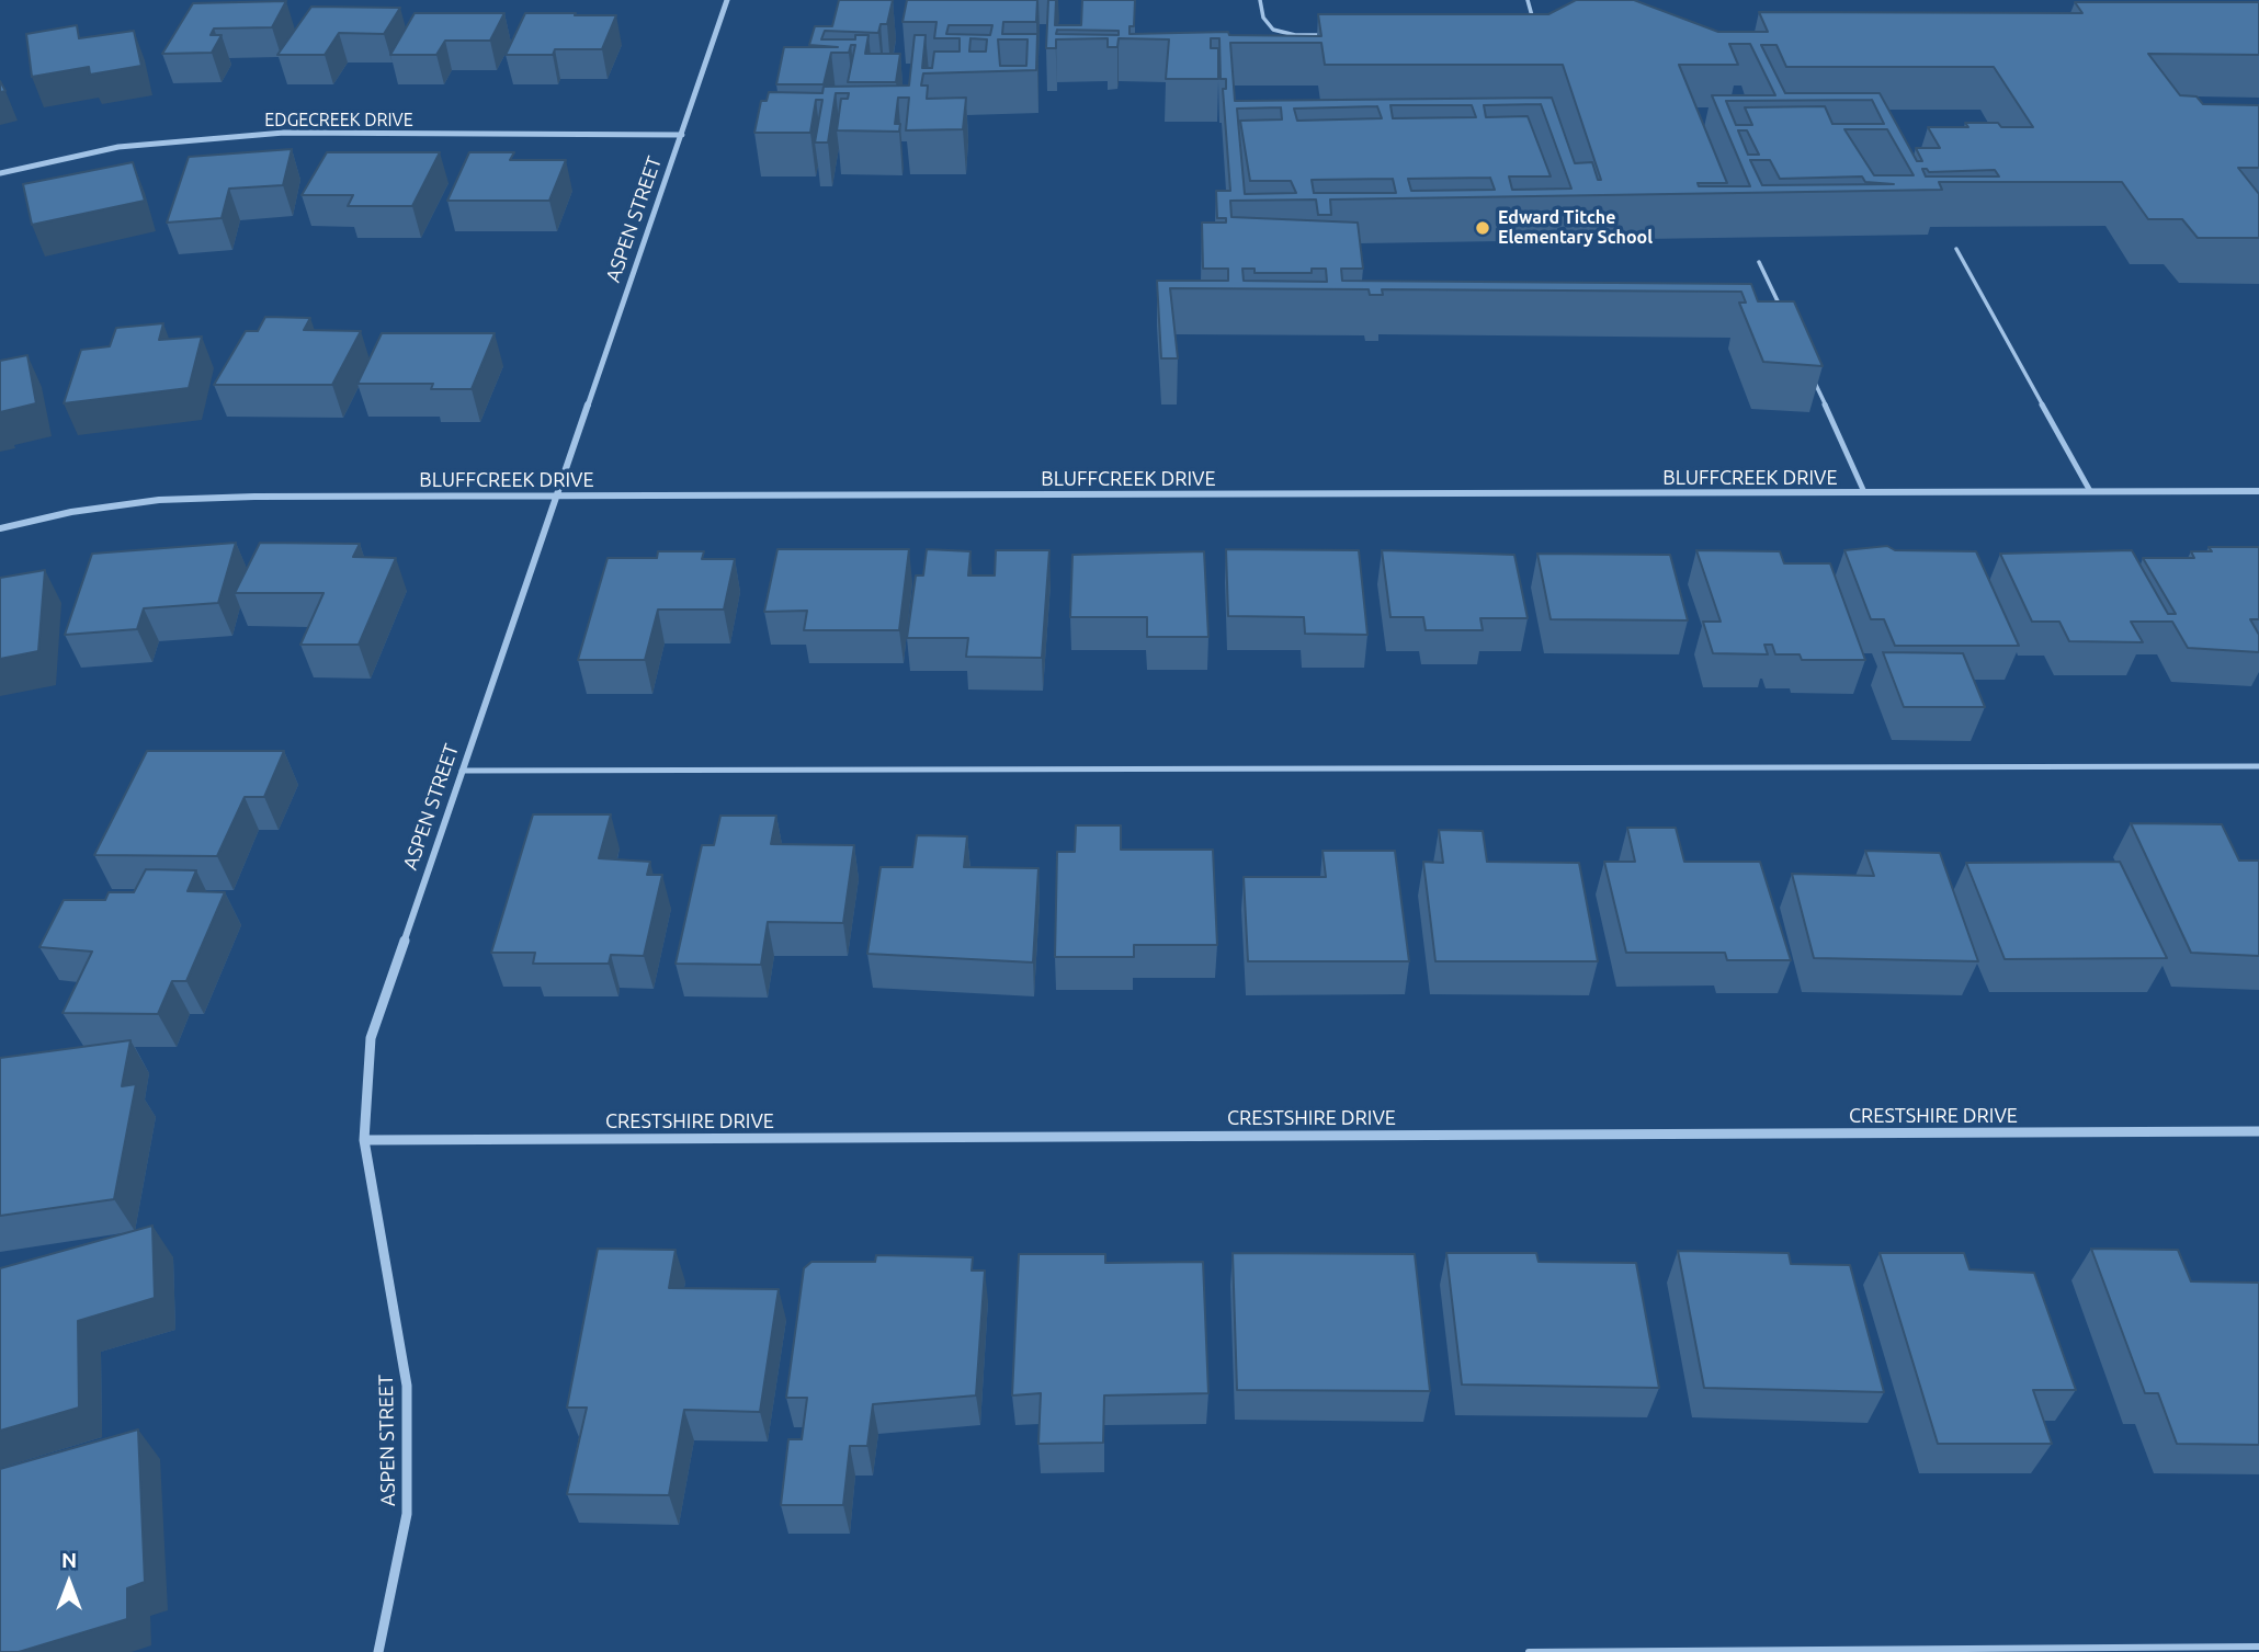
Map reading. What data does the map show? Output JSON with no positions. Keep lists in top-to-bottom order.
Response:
{
  "streets": {
    "street": [
      "EDGECREEK DRIVE",
      "ASPEN STREET",
      "BLUFFCREEK DRIVE",
      "CRESTSHIRE DRIVE"
    ]
  },
  "crossings": [
    ["EDGECREEK DRIVE", "ASPEN STREET"],
    ["ASPEN STREET", "BLUFFCREEK DRIVE"],
    ["ASPEN STREET", "CRESTSHIRE DRIVE"]
  ],
  "places": ["Edward Titche Elementary School"],
  "north": "top"
}
